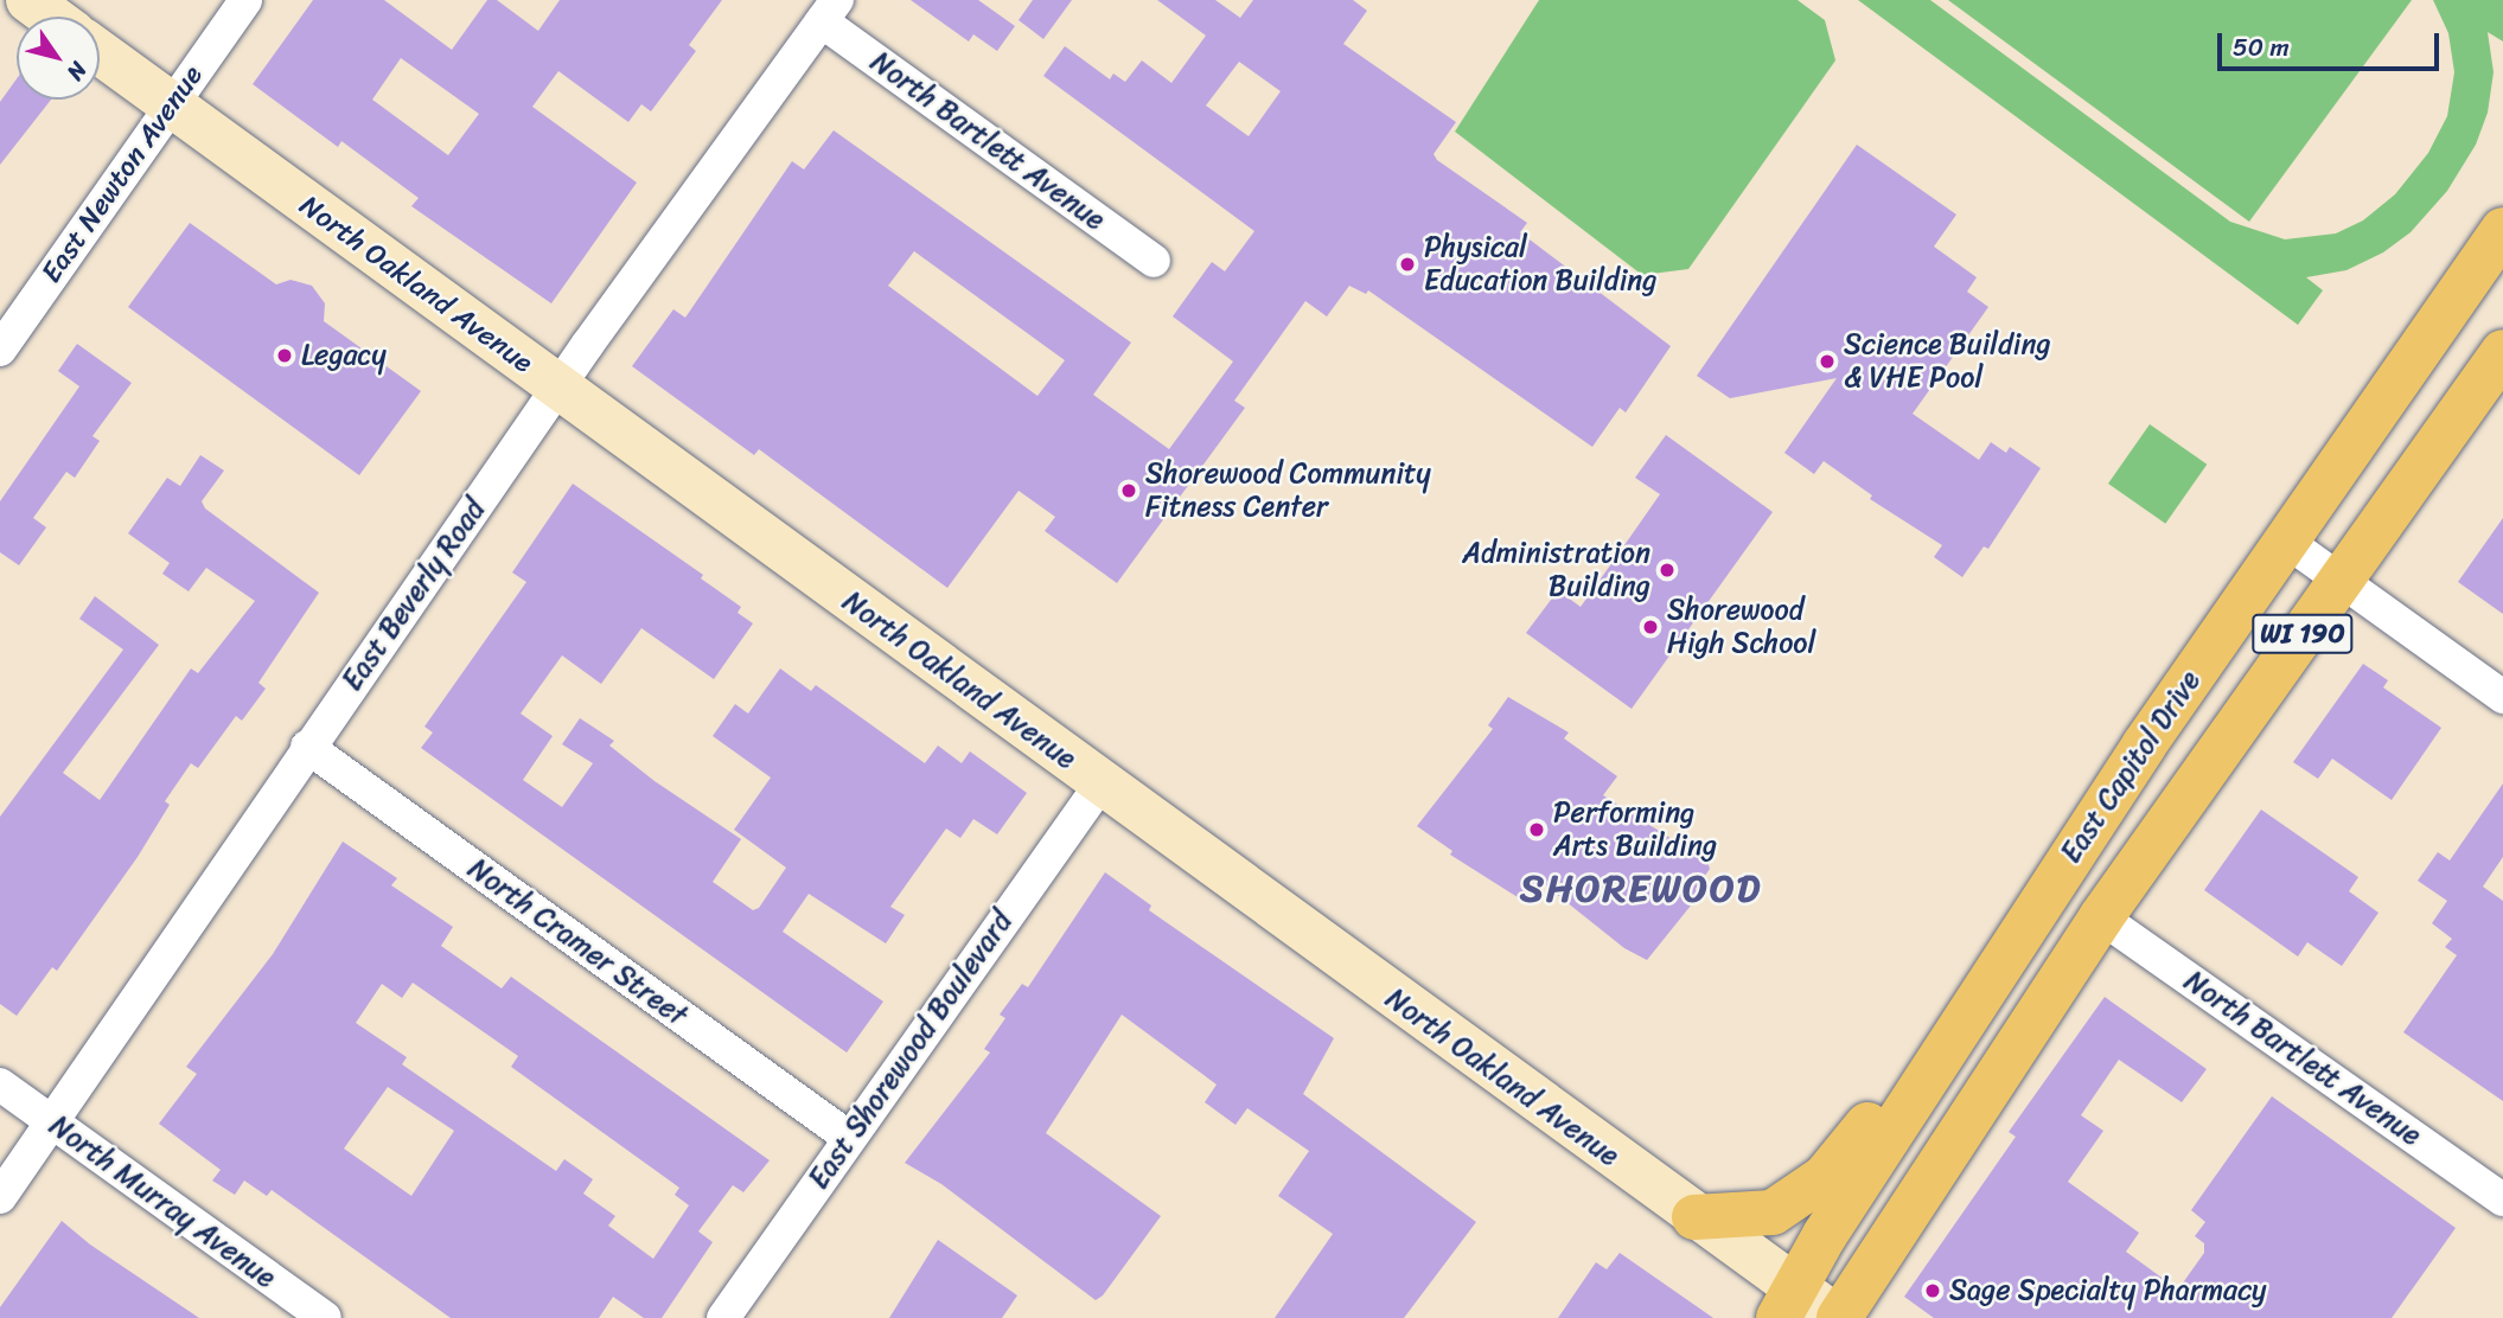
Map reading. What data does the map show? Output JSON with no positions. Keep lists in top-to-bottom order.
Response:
{
  "streets": {
    "main road": ["North Oakland Avenue", "WI 190", "East Capitol Drive"],
    "street": [
      "North Bartlett Avenue",
      "East Newton Avenue",
      "East Beverly Road",
      "North Cramer Street",
      "East Shorewood Boulevard",
      "North Murray Avenue"
    ]
  },
  "crossings": [
    ["North Bartlett Avenue", "East Beverly Road"],
    ["North Bartlett Avenue", "WI 190"],
    ["East Newton Avenue", "North Oakland Avenue"],
    ["North Oakland Avenue", "East Beverly Road"],
    ["North Oakland Avenue", "WI 190"],
    ["North Oakland Avenue", "East Capitol Drive"],
    ["North Oakland Avenue", "East Shorewood Boulevard"],
    ["East Beverly Road", "North Cramer Street"],
    ["East Beverly Road", "North Murray Avenue"],
    ["North Cramer Street", "East Shorewood Boulevard"]
  ],
  "districts": ["SHOREWOOD"],
  "places": [
    "Physical Education Building",
    "Legacy",
    "Science Building & VHE Pool",
    "Shorewood Community Fitness Center",
    "Administration Building",
    "Shorewood High School",
    "Performing Arts Building",
    "Sage Specialty Pharmacy"
  ],
  "scale_bar": "50 m",
  "north": "bottom right"
}
